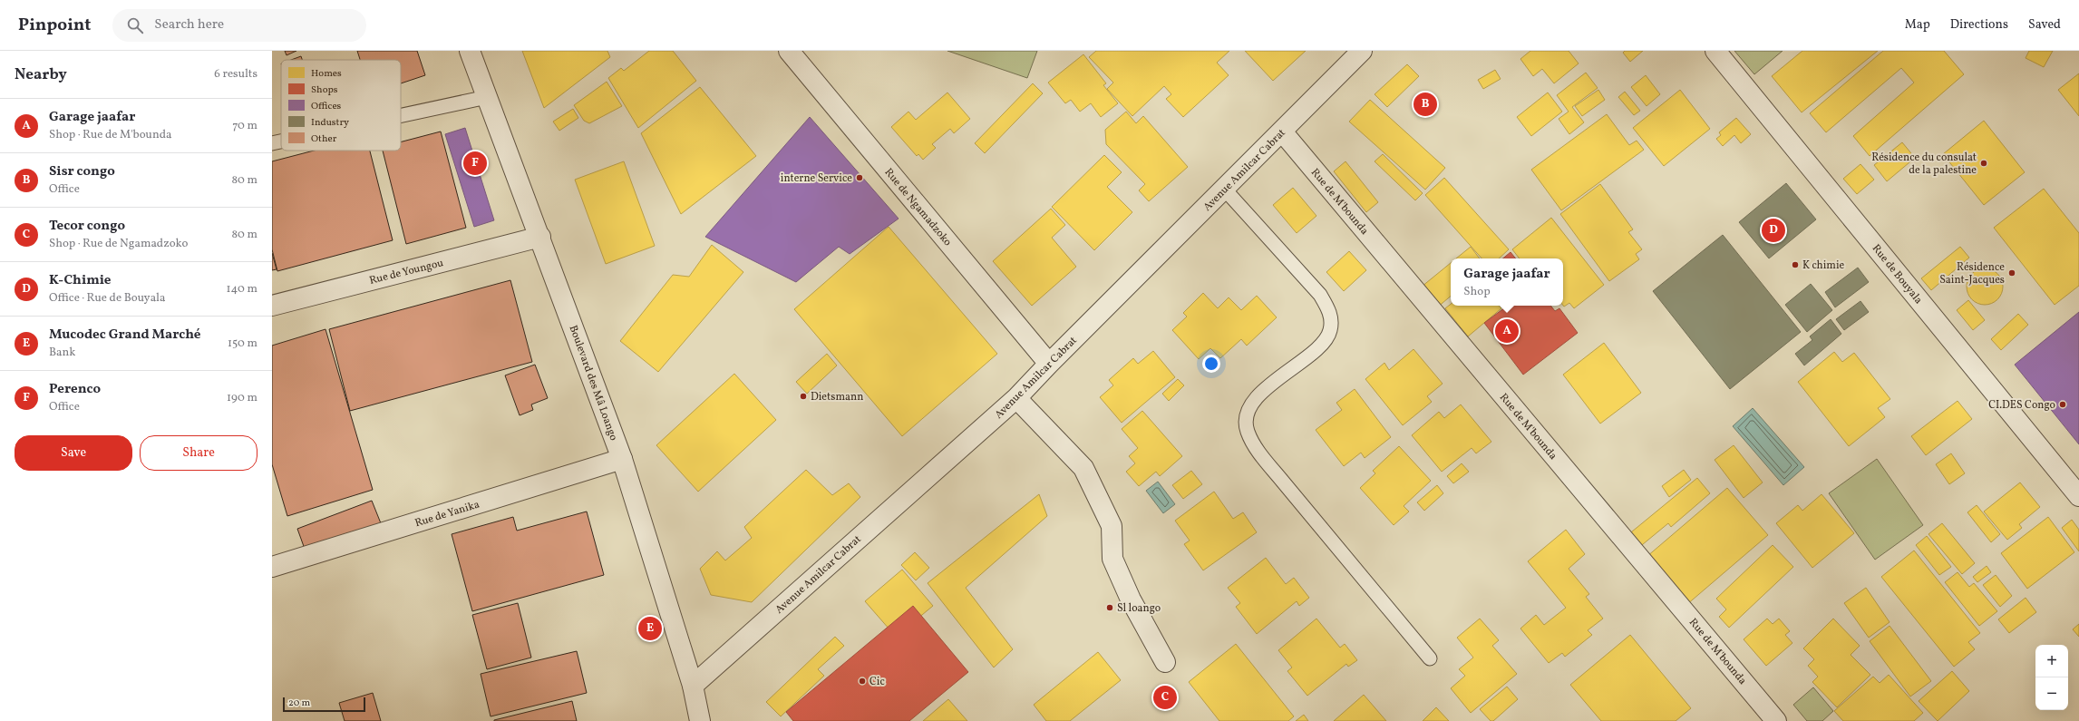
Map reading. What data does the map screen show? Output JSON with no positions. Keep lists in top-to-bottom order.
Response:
{
  "streets": {
    "street": [
      "Avenue Amilcar Cabrat",
      "Rue de M'bounda",
      "Rue de Ngamadzoko",
      "Rue de Youngou",
      "Rue de Bouyala",
      "Boulevard des Mâ Loango",
      "Rue de Yanika"
    ]
  },
  "crossings": [
    ["Avenue Amilcar Cabrat", "Rue de M'bounda"],
    ["Avenue Amilcar Cabrat", "Rue de Ngamadzoko"],
    ["Avenue Amilcar Cabrat", "Boulevard des Mâ Loango"],
    ["Rue de Youngou", "Boulevard des Mâ Loango"],
    ["Boulevard des Mâ Loango", "Rue de Yanika"]
  ],
  "places": [
    "Résidence du consulat de la palestine",
    "interne Service",
    "K chimie",
    "Résidence Saint-Jacques",
    "Dietsmann",
    "CI.DES Congo",
    "Sl loango",
    "Cic"
  ],
  "legend": [
    "Homes",
    "Shops",
    "Offices",
    "Industry",
    "Other"
  ],
  "scale_bar": "20 m",
  "page": {
    "header": "Pinpoint",
    "search": "Search here",
    "nav": ["Map", "Directions", "Saved"],
    "heading": ["Nearby", "6 results"],
    "pins": [
      "B",
      "F",
      "D",
      "A",
      "E",
      "C"
    ],
    "list": [
      {
        "mark": "A",
        "name": "Garage jaafar",
        "note": "Shop · Rue de M'bounda",
        "value": "70 m"
      },
      {
        "mark": "B",
        "name": "Sisr congo",
        "note": "Office",
        "value": "80 m"
      },
      {
        "mark": "C",
        "name": "Tecor congo",
        "note": "Shop · Rue de Ngamadzoko",
        "value": "80 m"
      },
      {
        "mark": "D",
        "name": "K-Chimie",
        "note": "Office · Rue de Bouyala",
        "value": "140 m"
      },
      {
        "mark": "E",
        "name": "Mucodec Grand Marché",
        "note": "Bank",
        "value": "150 m"
      },
      {
        "mark": "F",
        "name": "Perenco",
        "note": "Office",
        "value": "190 m"
      }
    ],
    "popup": ["Garage jaafar", "Shop"],
    "buttons": ["Save", "Share"],
    "map_buttons": ["+", "−"],
    "scale": "20 m"
  }
}
